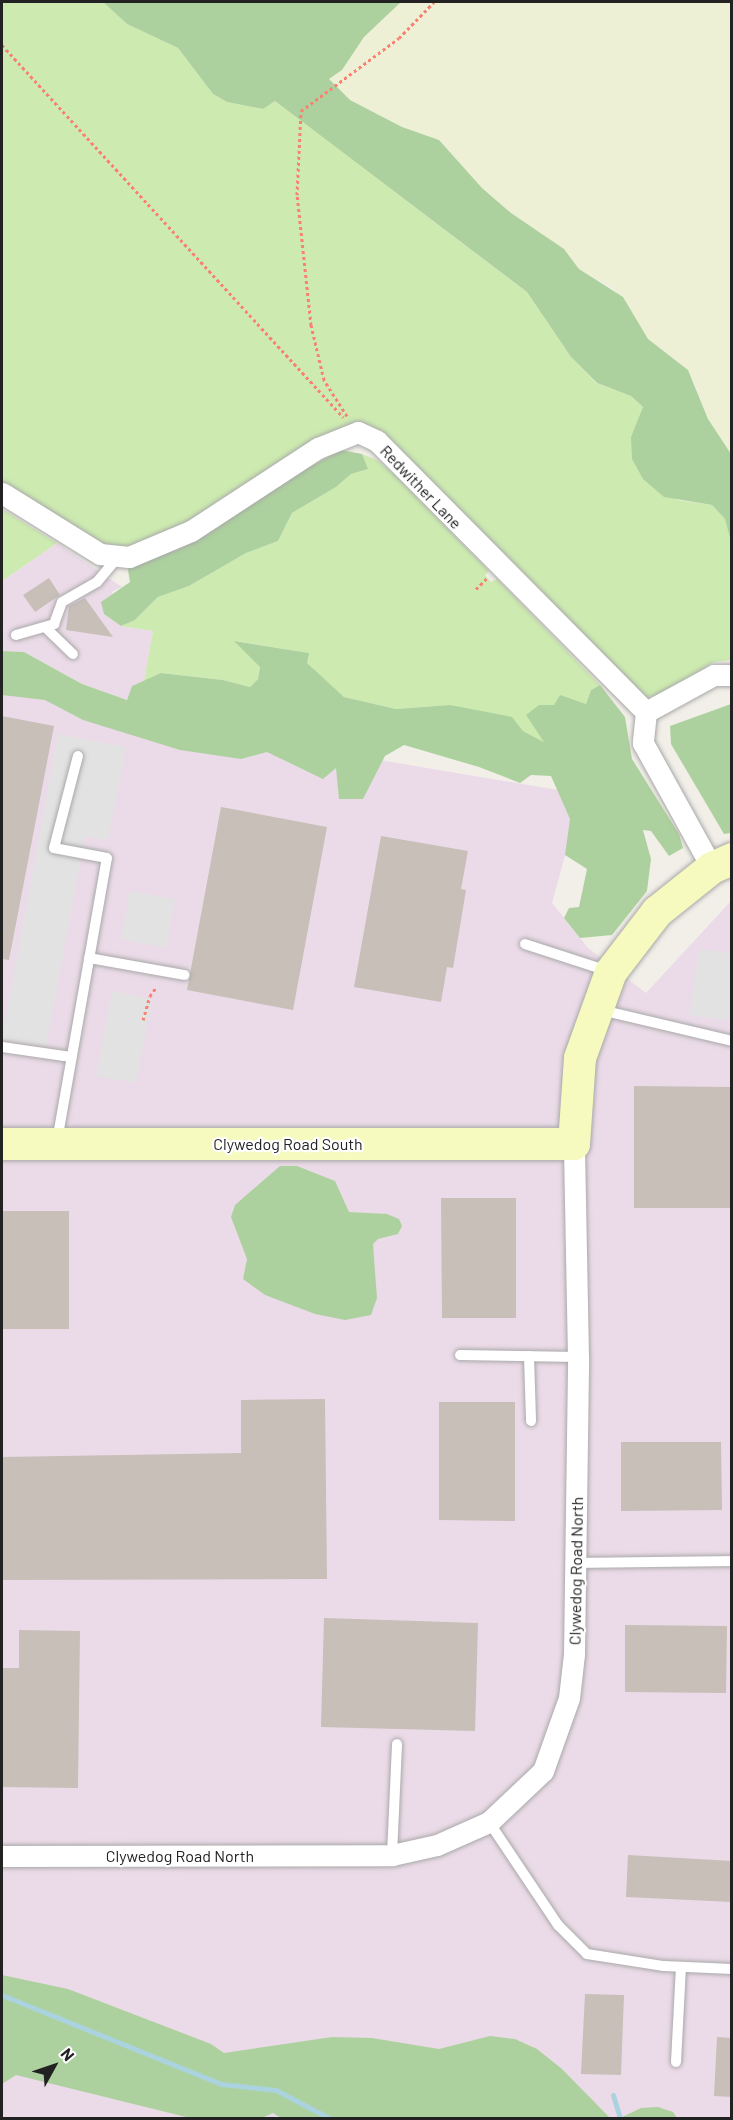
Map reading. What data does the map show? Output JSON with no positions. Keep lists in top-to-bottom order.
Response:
{
  "streets": {
    "street": ["Redwither Lane", "Clywedog Road South", "Clywedog Road North"]
  },
  "crossings": [
    ["Clywedog Road South", "Clywedog Road North"]
  ],
  "north": "top right"
}
